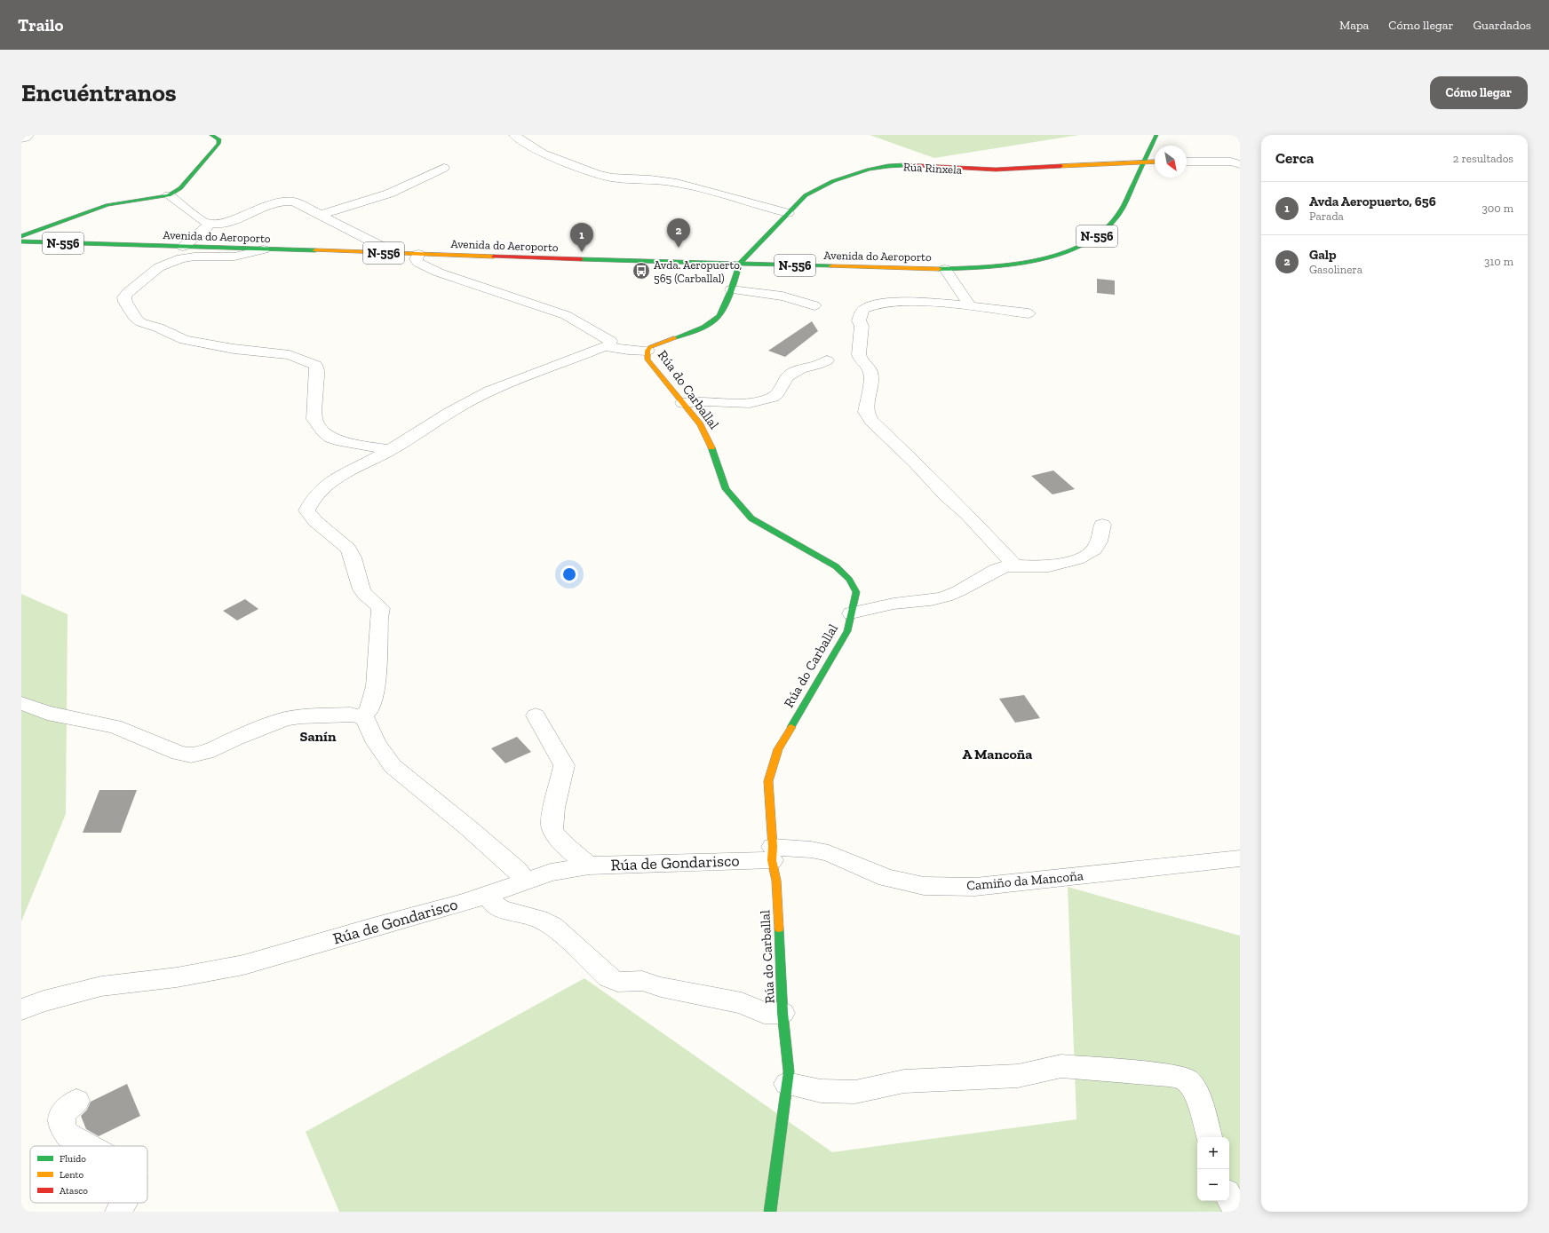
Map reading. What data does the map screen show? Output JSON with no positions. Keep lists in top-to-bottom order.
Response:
{
  "streets": {
    "main road": [
      "Rúa Rinxela",
      "Avenida do Aeroporto",
      "N-556",
      "Rúa do Carballal"
    ],
    "street": ["Rúa de Gondarisco", "Camiño da Mancoña"]
  },
  "crossings": [
    ["Rúa Rinxela", "Avenida do Aeroporto"],
    ["Rúa Rinxela", "Rúa do Carballal"],
    ["Avenida do Aeroporto", "Rúa do Carballal"],
    ["Rúa do Carballal", "Rúa de Gondarisco"],
    ["Rúa do Carballal", "Camiño da Mancoña"],
    ["Rúa de Gondarisco", "Camiño da Mancoña"]
  ],
  "districts": ["Sanín", "A Mancoña"],
  "places": {
    "bus stop": ["Avda. Aeropuerto, 565 (Carballal)"]
  },
  "legend": ["Fluido", "Lento", "Atasco"],
  "north": "bottom right",
  "page": {
    "header": "Trailo",
    "nav": ["Mapa", "Cómo llegar", "Guardados"],
    "buttons": "Cómo llegar",
    "title": "Encuéntranos",
    "heading": ["Cerca", "2 resultados"],
    "list": [
      {
        "mark": "1",
        "name": "Avda Aeropuerto, 656",
        "note": "Parada",
        "value": "300 m"
      },
      {
        "mark": "2",
        "name": "Galp",
        "note": "Gasolinera",
        "value": "310 m"
      }
    ],
    "pins": ["2", "1"],
    "map_buttons": ["+", "−"]
  }
}
